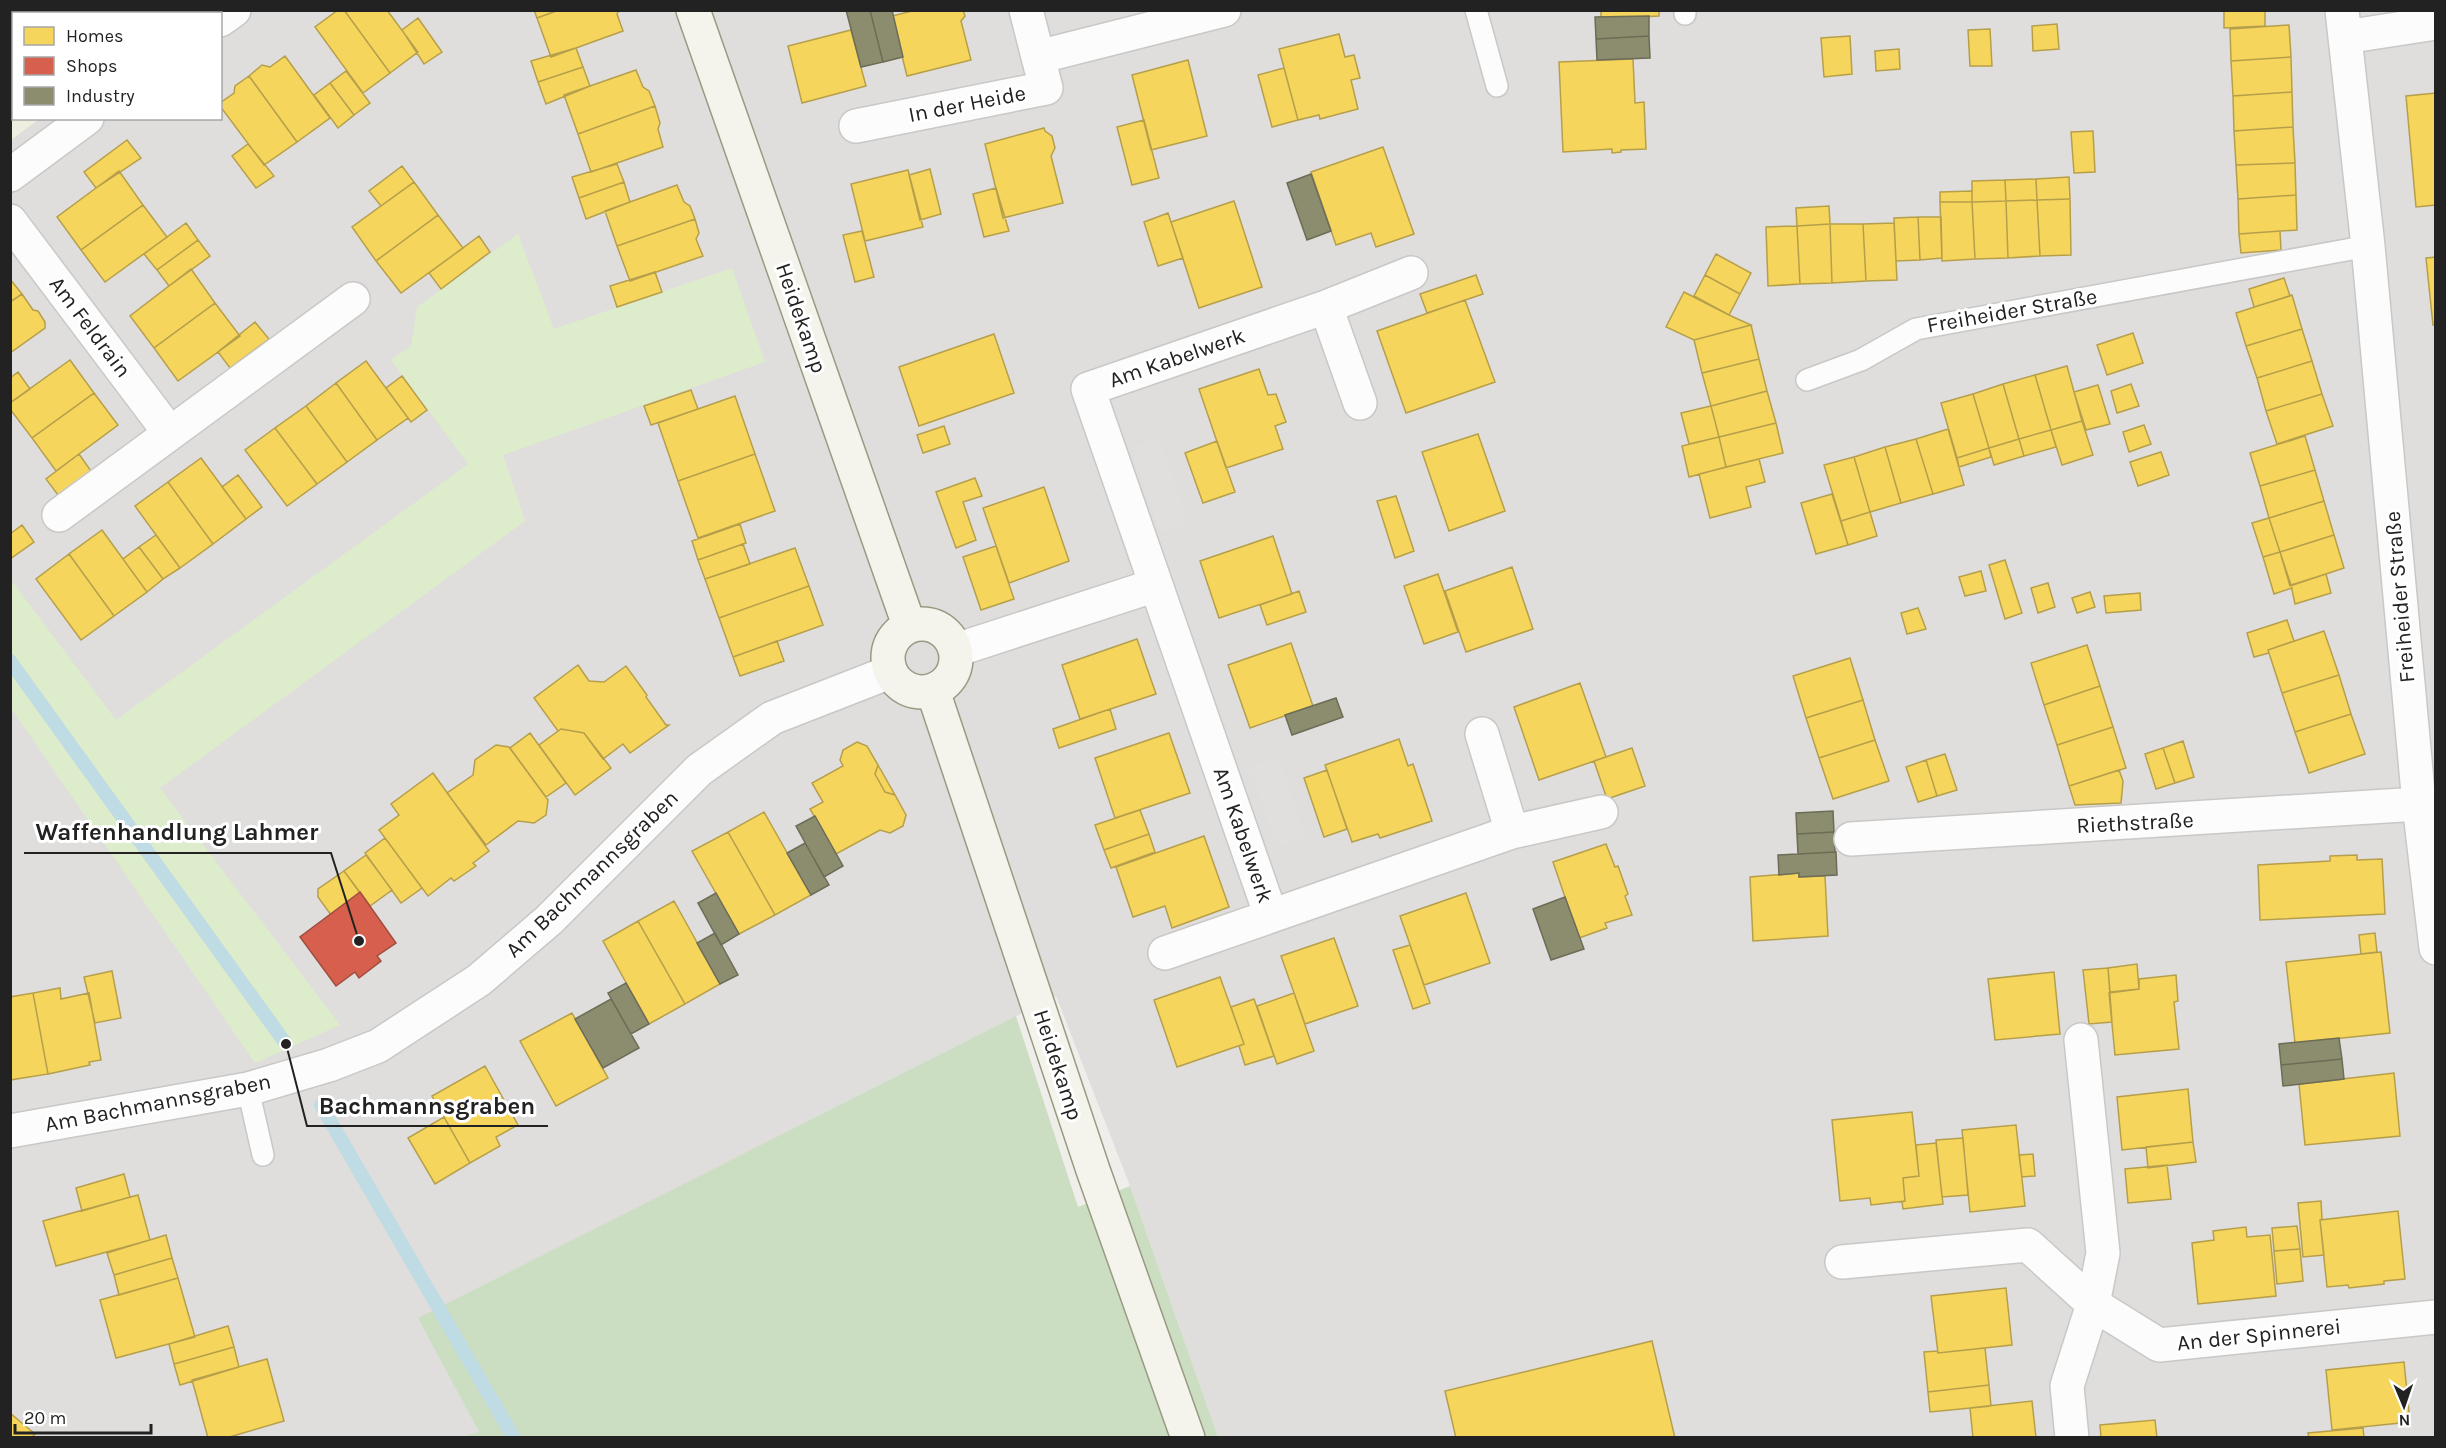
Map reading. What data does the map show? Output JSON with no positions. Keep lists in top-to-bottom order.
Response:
{
  "streets": {
    "street": [
      "In der Heide",
      "Freiheider Straße",
      "Heidekamp",
      "Am Feldrain",
      "Am Kabelwerk",
      "Riethstraße",
      "Am Bachmannsgraben",
      "An der Spinnerei"
    ]
  },
  "crossings": [
    ["Freiheider Straße", "Riethstraße"],
    ["Heidekamp", "Am Bachmannsgraben"]
  ],
  "places": ["Waffenhandlung Lahmer", "Bachmannsgraben"],
  "legend": ["Homes", "Shops", "Industry"],
  "scale_bar": "20 m",
  "north": "bottom"
}
